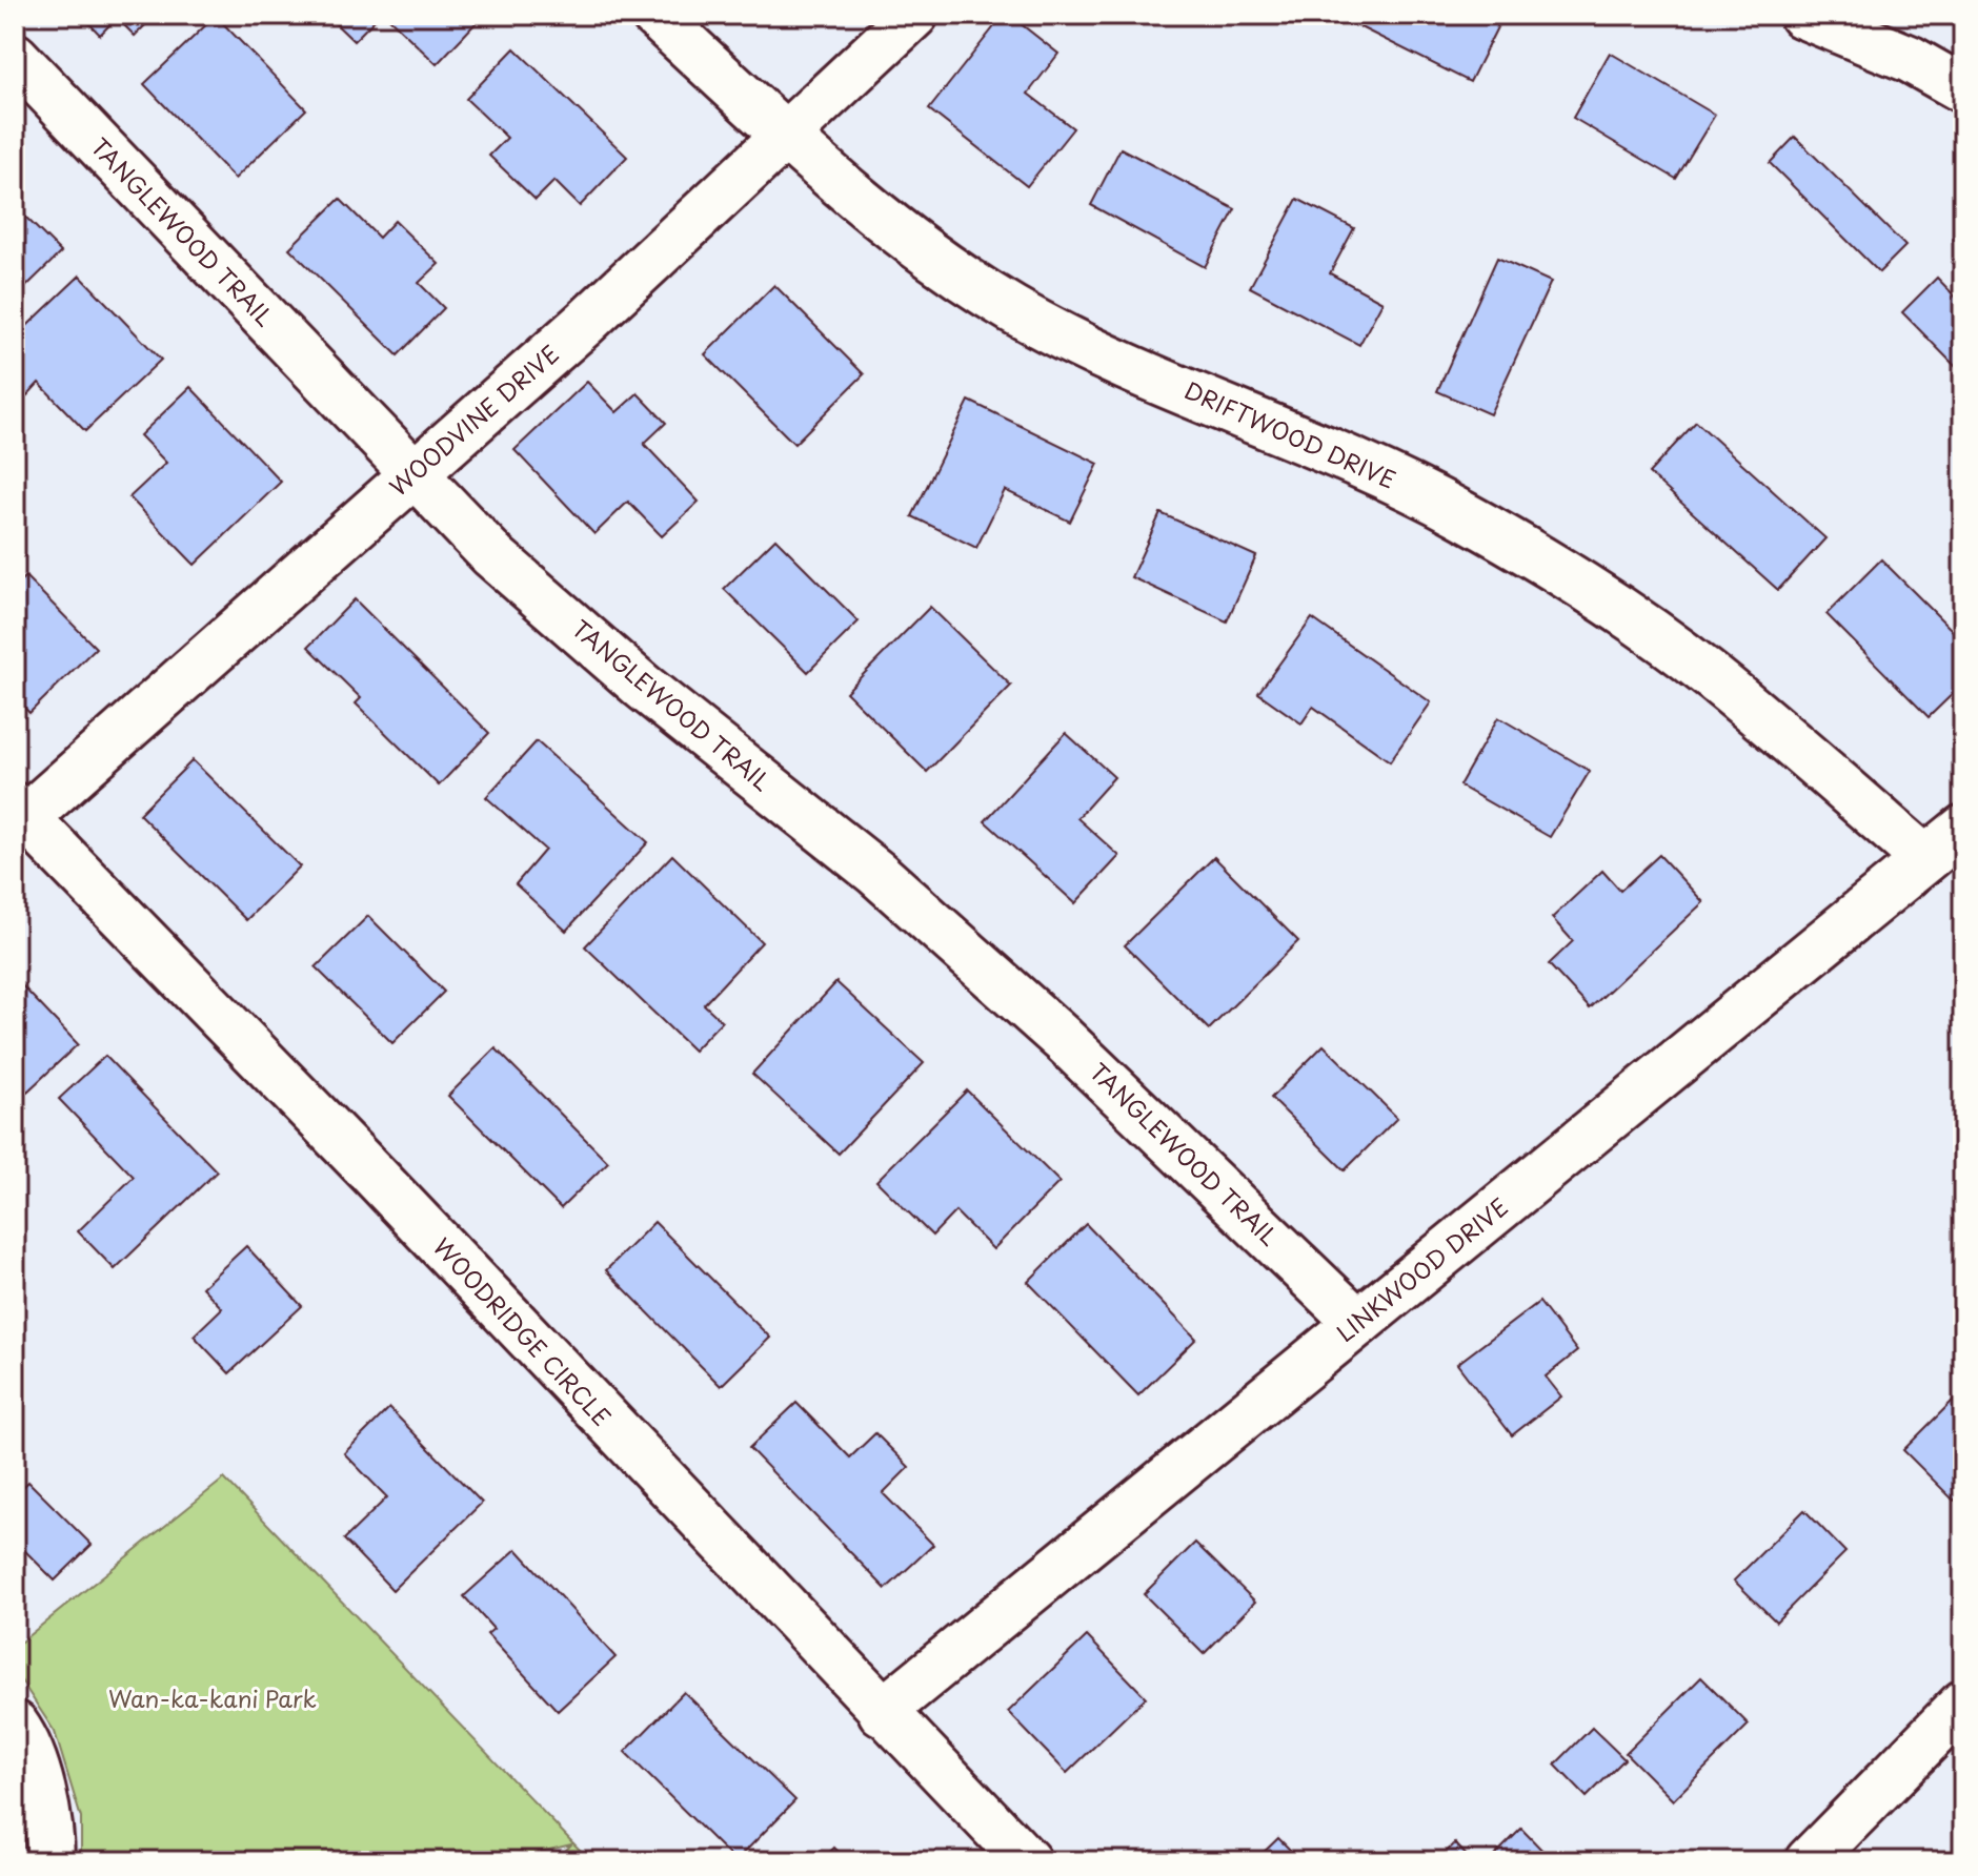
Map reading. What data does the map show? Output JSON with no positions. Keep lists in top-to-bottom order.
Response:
{
  "streets": {
    "street": [
      "TANGLEWOOD TRAIL",
      "WOODVINE DRIVE",
      "DRIFTWOOD DRIVE",
      "LINKWOOD DRIVE",
      "WOODRIDGE CIRCLE"
    ]
  },
  "crossings": [
    ["TANGLEWOOD TRAIL", "WOODVINE DRIVE"],
    ["TANGLEWOOD TRAIL", "LINKWOOD DRIVE"],
    ["WOODVINE DRIVE", "DRIFTWOOD DRIVE"],
    ["WOODVINE DRIVE", "WOODRIDGE CIRCLE"],
    ["DRIFTWOOD DRIVE", "LINKWOOD DRIVE"],
    ["LINKWOOD DRIVE", "WOODRIDGE CIRCLE"]
  ],
  "parks": ["Wan-ka-kani Park"]
}
